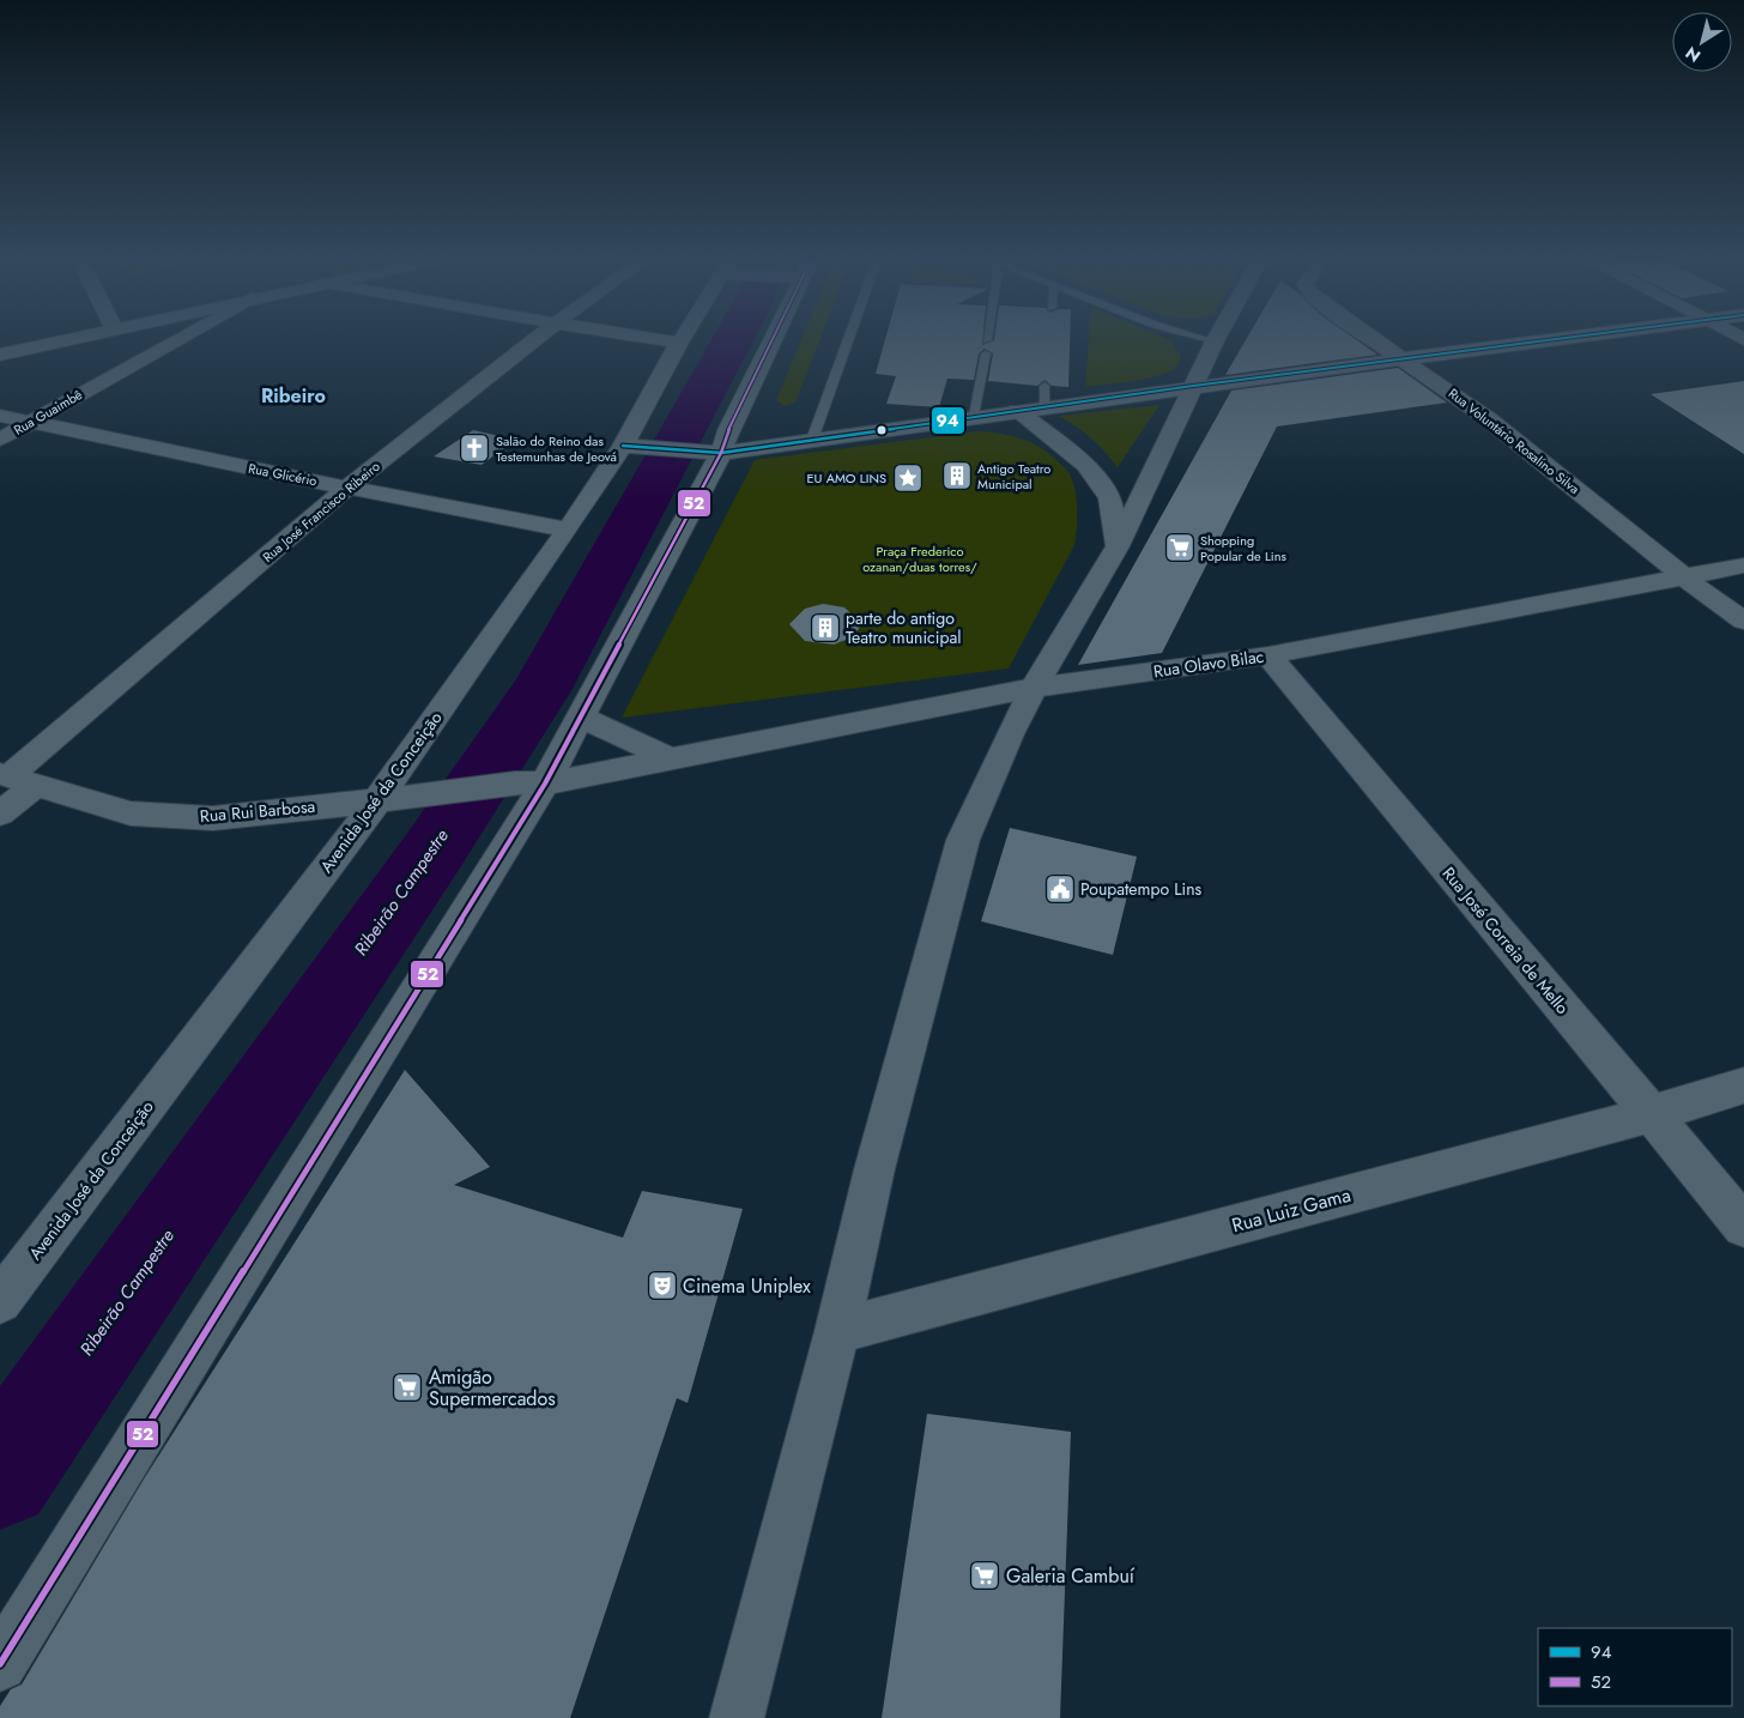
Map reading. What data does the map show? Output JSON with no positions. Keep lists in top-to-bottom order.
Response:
{
  "streets": {
    "street": [
      "Rua Guaimbê",
      "Rua Voluntário Rosalino Silva",
      "Rua Glicério",
      "Rua José Francisco Ribeiro",
      "Rua Olavo Bilac",
      "Avenida José da Conceição",
      "Rua Rui Barbosa",
      "Rua José Correia de Mello",
      "Rua Luiz Gama"
    ]
  },
  "crossings": [
    ["Rua Guaimbê", "Rua Glicério"],
    ["Rua Voluntário Rosalino Silva", "Rua Olavo Bilac"],
    ["Rua Glicério", "Rua José Francisco Ribeiro"],
    ["Rua Glicério", "Avenida José da Conceição"],
    ["Rua José Francisco Ribeiro", "Rua Rui Barbosa"],
    ["Rua Olavo Bilac", "Avenida José da Conceição"],
    ["Rua Olavo Bilac", "Rua Rui Barbosa"],
    ["Rua Olavo Bilac", "Rua José Correia de Mello"],
    ["Avenida José da Conceição", "Rua Rui Barbosa"],
    ["Rua José Correia de Mello", "Rua Luiz Gama"]
  ],
  "districts": ["Ribeiro"],
  "water": ["Ribeirão Campestre"],
  "parks": ["Praça Frederico ozanan/duas torres/"],
  "places": {
    "church": ["Salão do Reino das Testemunhas de Jeová"],
    "building": ["Antigo Teatro Municipal", "parte do antigo Teatro municipal"],
    "place": ["EU AMO LINS"],
    "supermarket": ["Shopping Popular de Lins", "Amigão Supermercados", "Galeria Cambuí"],
    "public building": ["Poupatempo Lins"],
    "theatre": ["Cinema Uniplex"]
  },
  "lines": ["transit line 94", "transit line 52"],
  "legend": ["94", "52"],
  "north": "bottom left"
}
